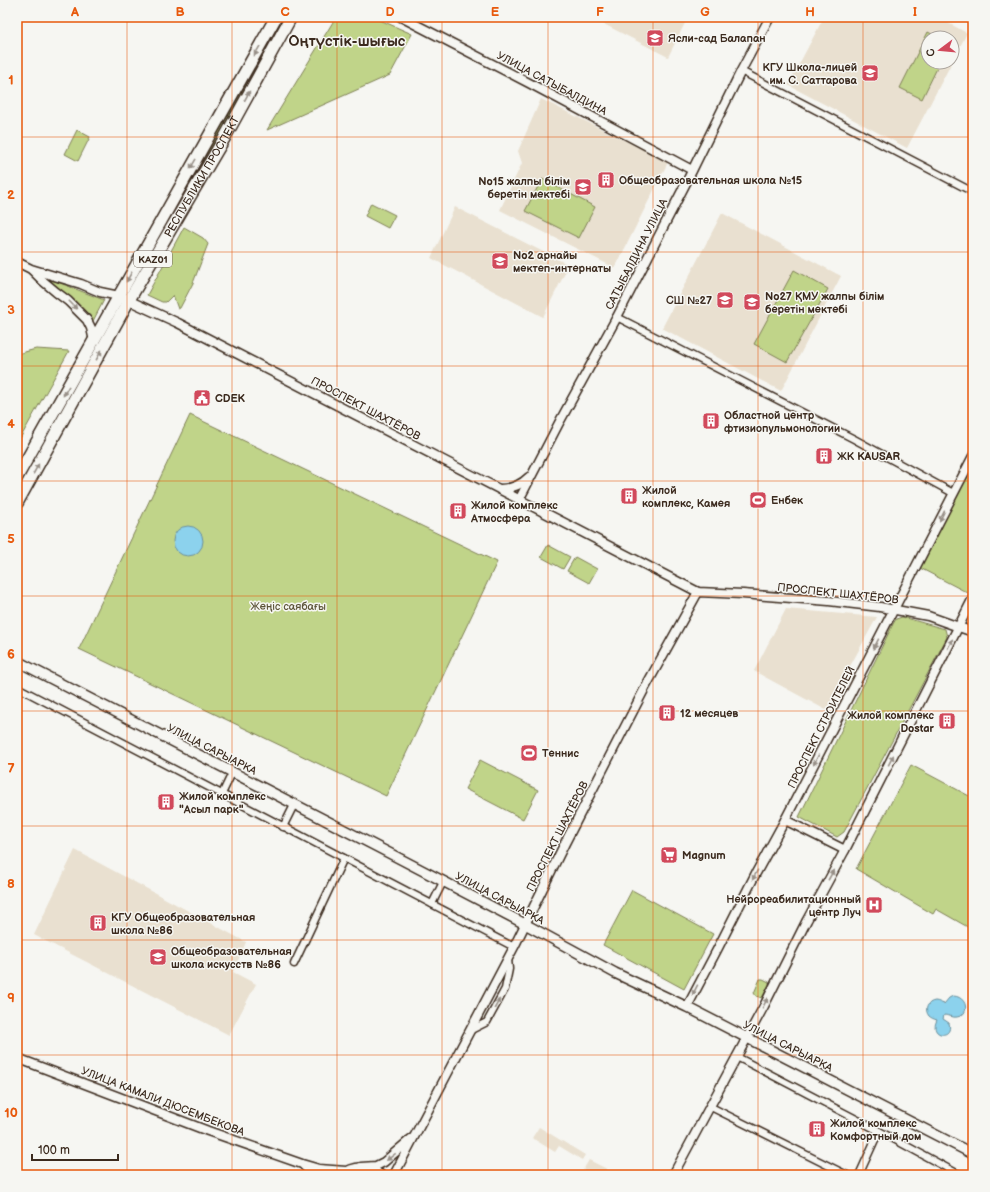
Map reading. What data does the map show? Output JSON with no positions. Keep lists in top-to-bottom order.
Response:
{
  "streets": {
    "highway": ["РЕСПУБЛИКИ ПРОСПЕКТ", "KАZ01"],
    "main road": [
      "УЛИЦА САТЫБАЛДИНА",
      "САТЫБАЛДИНА УЛИЦА",
      "ПРОСПЕКТ ШАХТЁРОВ",
      "ПРОСПЕКТ СТРОИТЕЛЕЙ",
      "УЛИЦА САРЫАРКА",
      "УЛИЦА КАМАЛИ ДЮСЕМБЕКОВА"
    ]
  },
  "crossings": [
    ["УЛИЦА САТЫБАЛДИНА", "САТЫБАЛДИНА УЛИЦА"],
    ["РЕСПУБЛИКИ ПРОСПЕКТ", "ПРОСПЕКТ ШАХТЁРОВ"],
    ["САТЫБАЛДИНА УЛИЦА", "ПРОСПЕКТ ШАХТЁРОВ"],
    ["ПРОСПЕКТ ШАХТЁРОВ", "ПРОСПЕКТ СТРОИТЕЛЕЙ"],
    ["ПРОСПЕКТ ШАХТЁРОВ", "УЛИЦА САРЫАРКА"],
    ["ПРОСПЕКТ ШАХТЁРОВ", "УЛИЦА КАМАЛИ ДЮСЕМБЕКОВА"],
    ["ПРОСПЕКТ СТРОИТЕЛЕЙ", "УЛИЦА САРЫАРКА"]
  ],
  "districts": ["Оңтүстік-шығыс"],
  "parks": ["Жеңіс саябағы"],
  "places": {
    "school or university": [
      "Ясли-сад Балапан",
      "КГУ Школа-лицей им. С. Саттарова",
      "No15 жалпы білім беретін мектебі",
      "No2 арнайы мектеп-интернаты",
      "СШ №27",
      "No27 ҚМУ жалпы білім беретін мектебі",
      "Общеобразовательная школа искусств №86"
    ],
    "building": [
      "Общеобразовательная школа №15",
      "Областной центр фтизиопульмонологии",
      "ЖК KAUSAR",
      "Жилой комплекс, Камея",
      "Жилой комплекс Атмосфера",
      "12 месяцев",
      "Жилой комплекс Dostar",
      "Жилой комплекс \"Асыл парк\"",
      "КГУ Общеобразовательная школа №86",
      "Жилой комплекс Комфортный дом"
    ],
    "public building": ["CDEK"],
    "sports": ["Енбек", "Теннис"],
    "supermarket": ["Magnum"],
    "hospital": ["Нейрореабилитационный центр Луч"]
  },
  "scale_bar": "100 m",
  "north": "left",
  "grid": {
    "columns": [
      "A",
      "B",
      "C",
      "D",
      "E",
      "F",
      "G",
      "H",
      "I"
    ],
    "rows": [
      "1",
      "2",
      "3",
      "4",
      "5",
      "6",
      "7",
      "8",
      "9",
      "10"
    ]
  }
}
